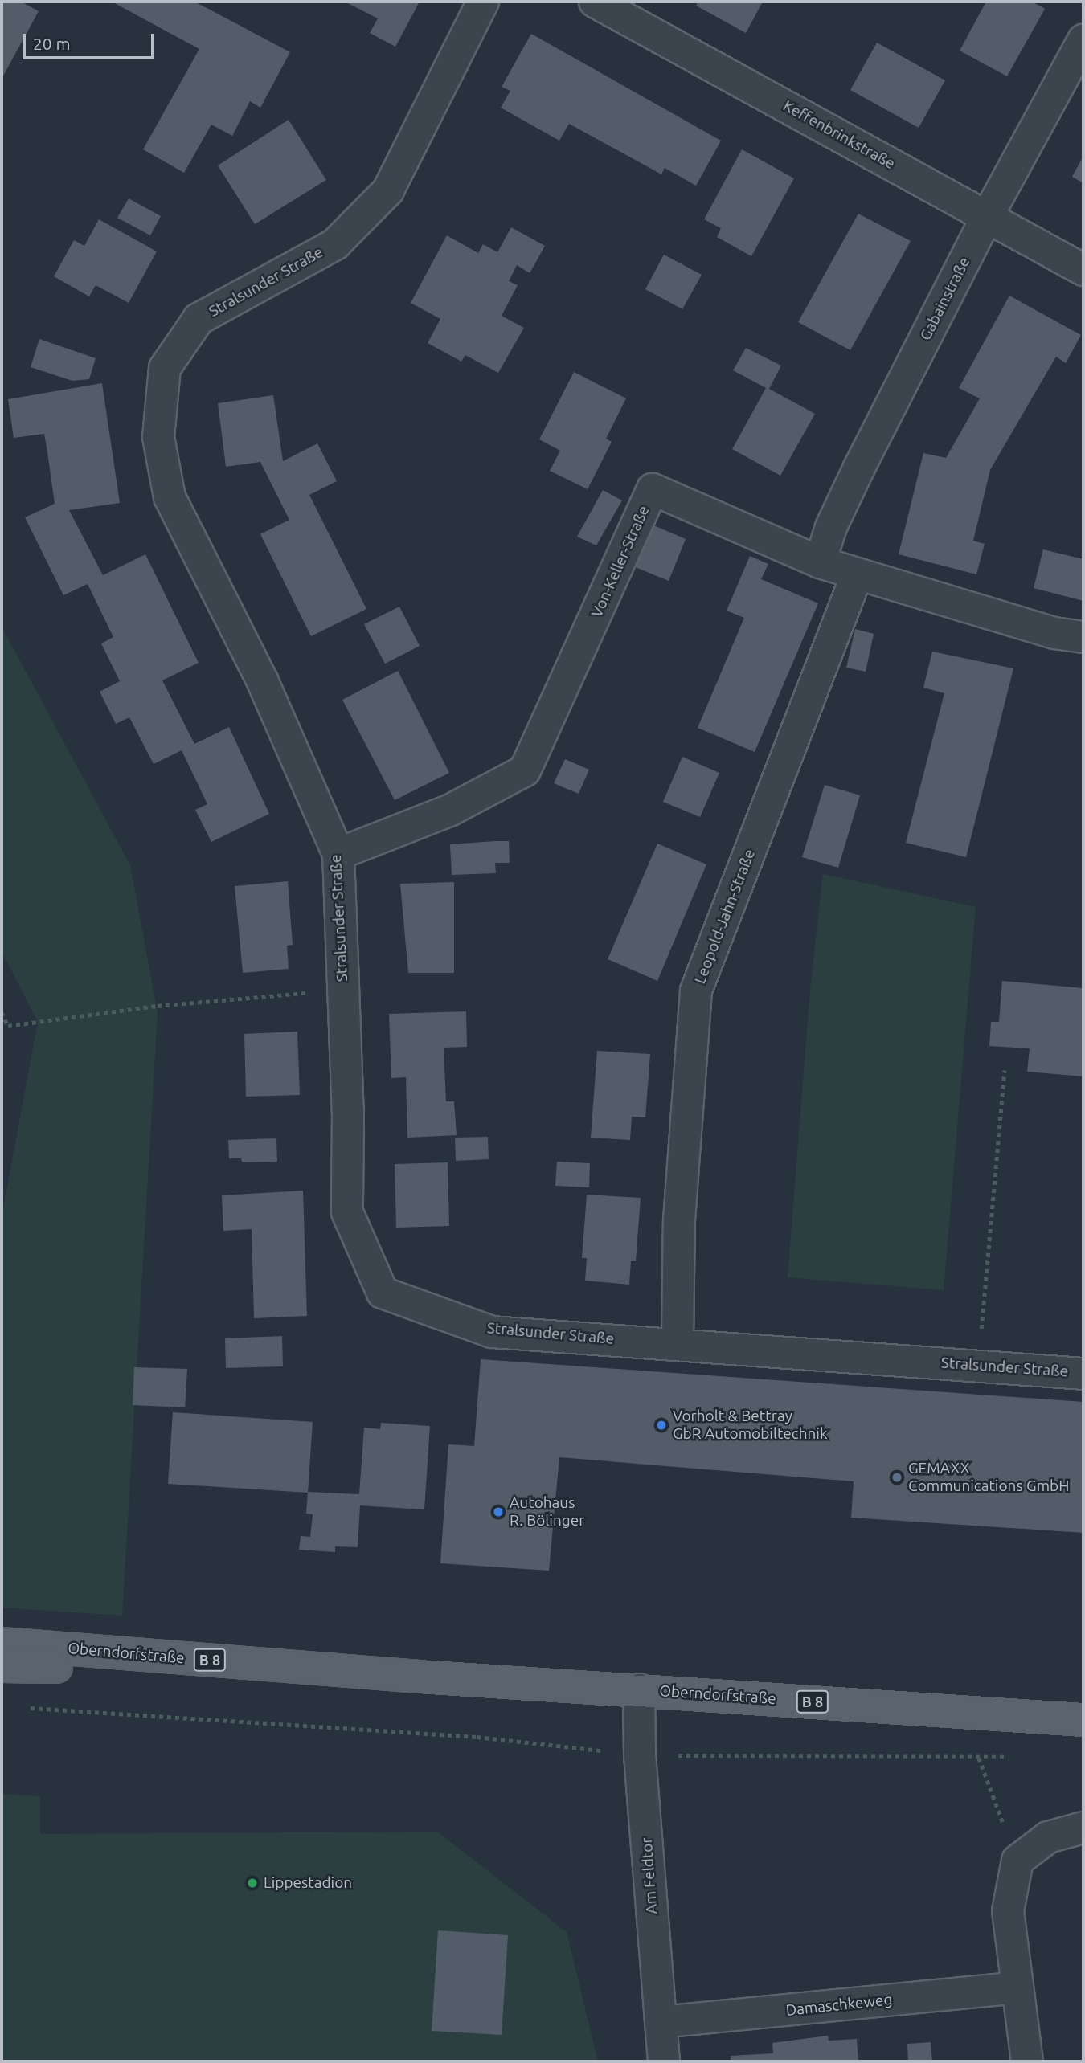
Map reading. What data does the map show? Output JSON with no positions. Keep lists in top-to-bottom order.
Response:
{
  "streets": {
    "main road": ["Oberndorfstraße", "B 8"],
    "street": [
      "Keffenbrinkstraße",
      "Stralsunder Straße",
      "Gabainstraße",
      "Von-Keller-Straße",
      "Leopold-Jahn-Straße",
      "Am Feldtor",
      "Damaschkeweg"
    ]
  },
  "crossings": [
    ["Keffenbrinkstraße", "Gabainstraße"],
    ["Stralsunder Straße", "Von-Keller-Straße"],
    ["Stralsunder Straße", "Leopold-Jahn-Straße"],
    ["Gabainstraße", "Von-Keller-Straße"],
    ["Von-Keller-Straße", "Leopold-Jahn-Straße"],
    ["Oberndorfstraße", "Am Feldtor"],
    ["Am Feldtor", "Damaschkeweg"]
  ],
  "places": [
    "Vorholt & Bettray GbR Automobiltechnik",
    "GEMAXX Communications GmbH",
    "Autohaus R. Bölinger",
    "Lippestadion"
  ],
  "scale_bar": "20 m"
}
